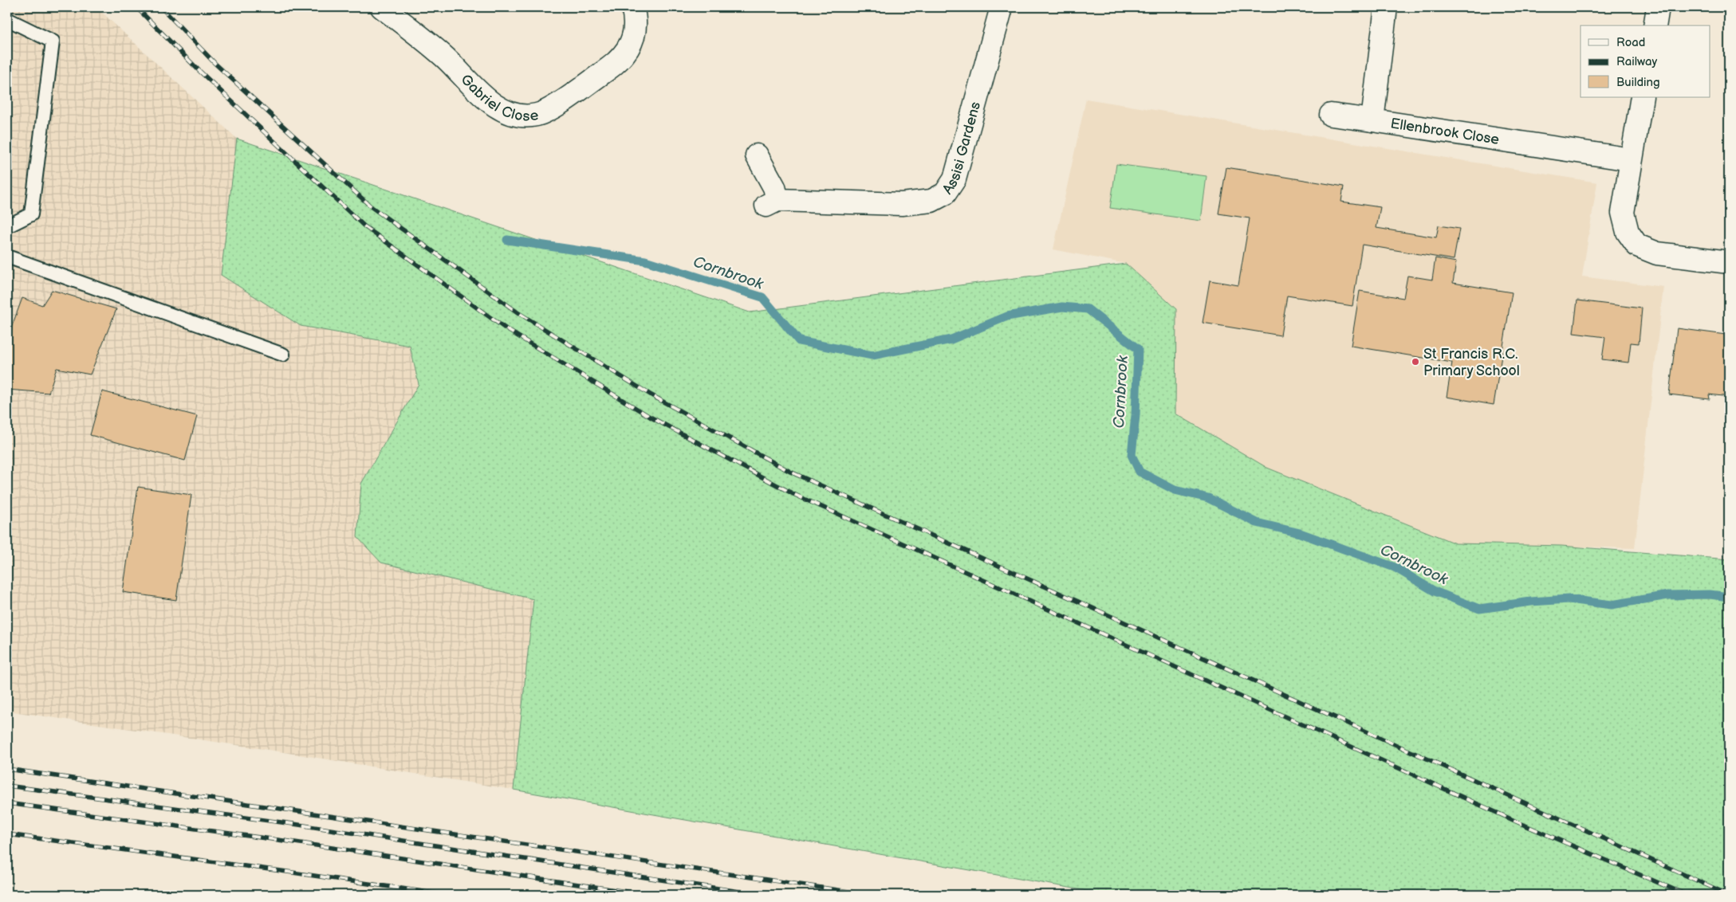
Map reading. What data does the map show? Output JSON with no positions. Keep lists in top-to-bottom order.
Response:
{
  "streets": {
    "street": ["Gabriel Close", "Ellenbrook Close", "Assisi Gardens"]
  },
  "water": ["Cornbrook"],
  "places": ["St Francis R.C. Primary School"],
  "legend": ["Road", "Railway", "Building"]
}
